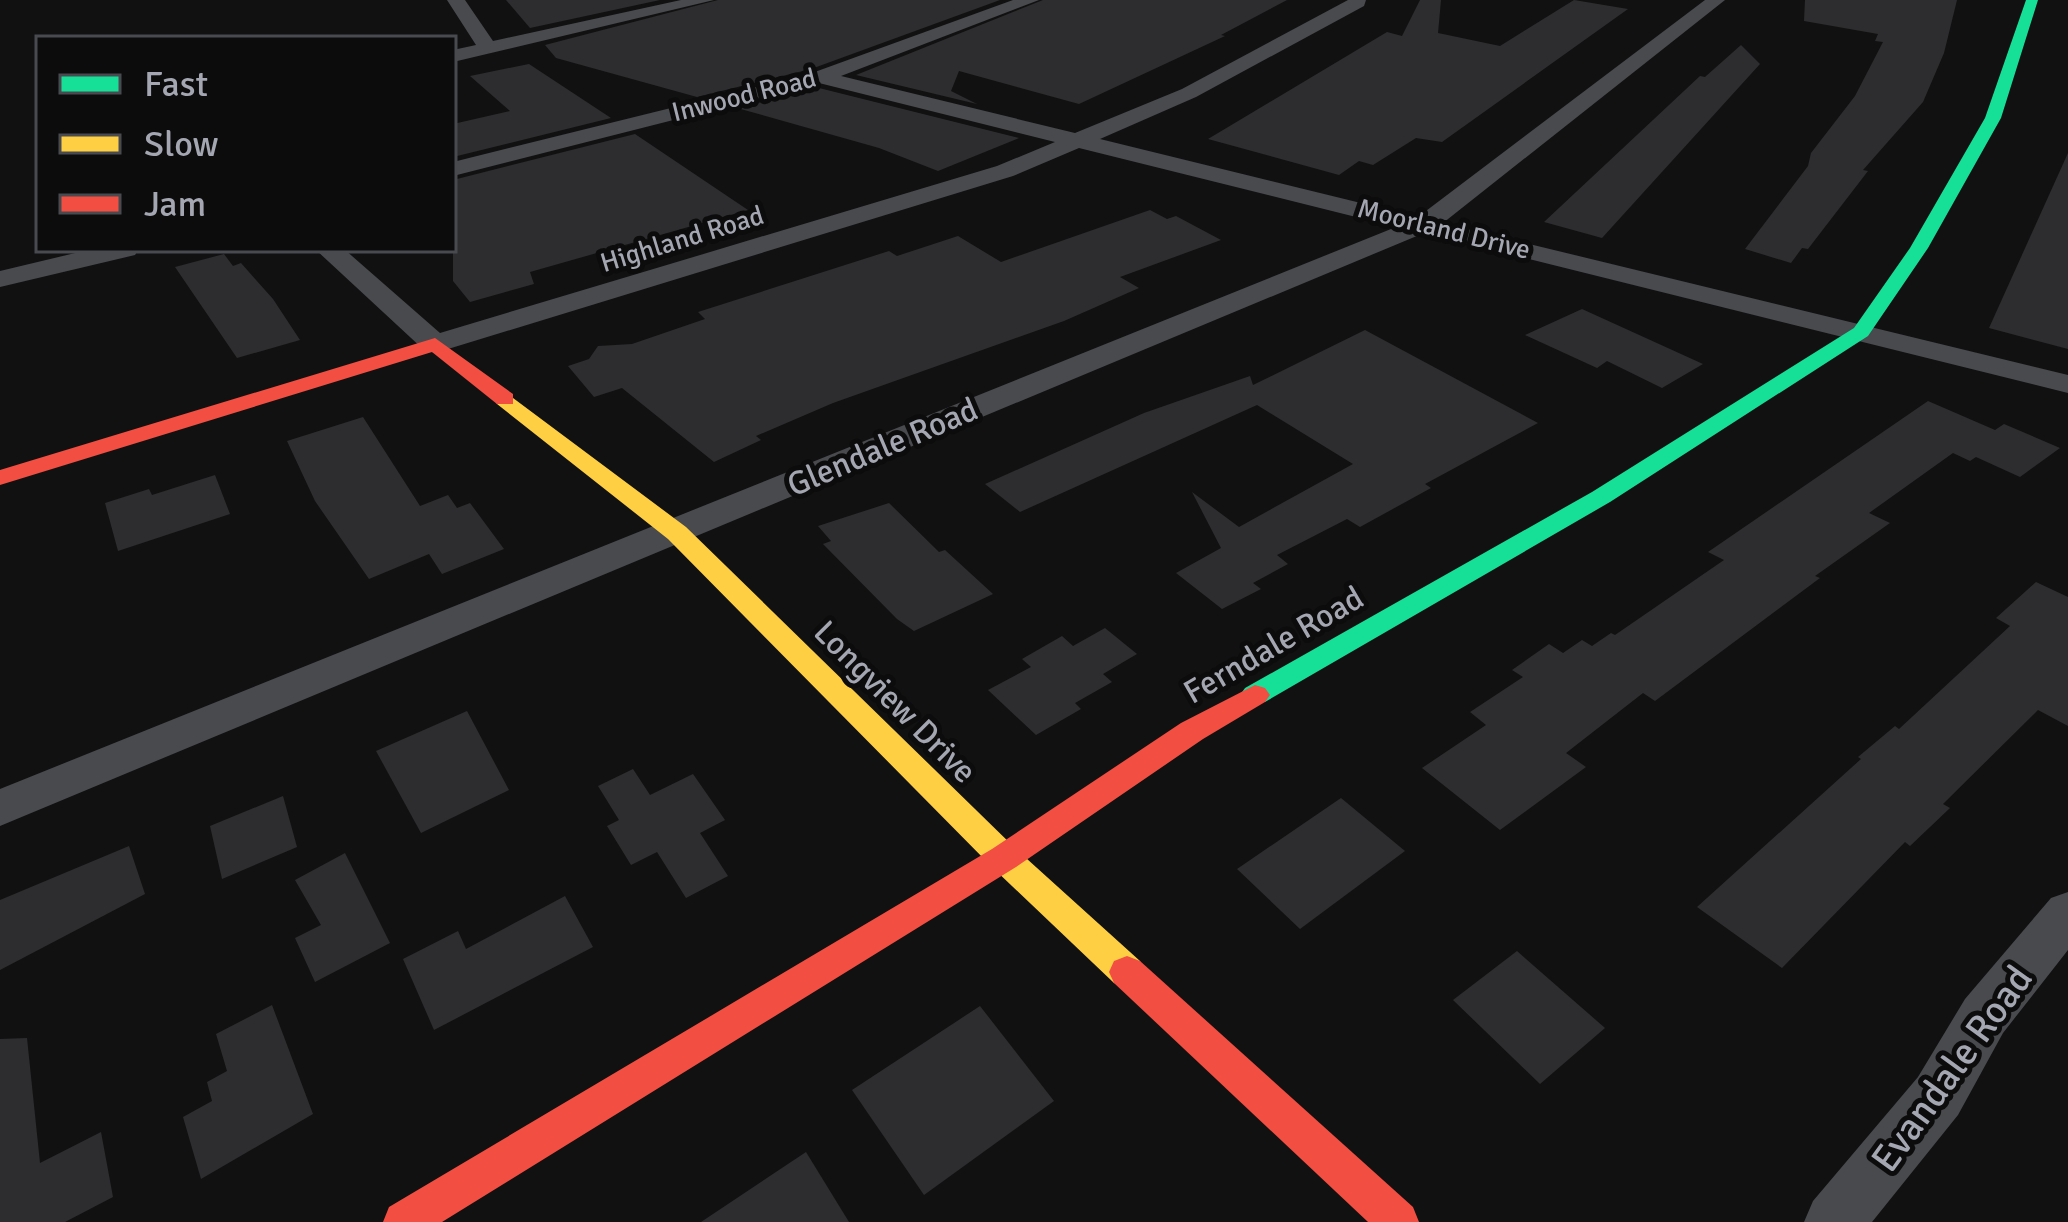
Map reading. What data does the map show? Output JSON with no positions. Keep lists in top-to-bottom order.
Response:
{
  "streets": {
    "street": [
      "Inwood Road",
      "Moorland Drive",
      "Highland Road",
      "Glendale Road",
      "Ferndale Road",
      "Longview Drive",
      "Evandale Road"
    ]
  },
  "crossings": [
    ["Inwood Road", "Moorland Drive"],
    ["Moorland Drive", "Highland Road"],
    ["Moorland Drive", "Glendale Road"],
    ["Moorland Drive", "Ferndale Road"],
    ["Highland Road", "Longview Drive"],
    ["Glendale Road", "Longview Drive"],
    ["Ferndale Road", "Longview Drive"]
  ],
  "legend": ["Fast", "Slow", "Jam"]
}
